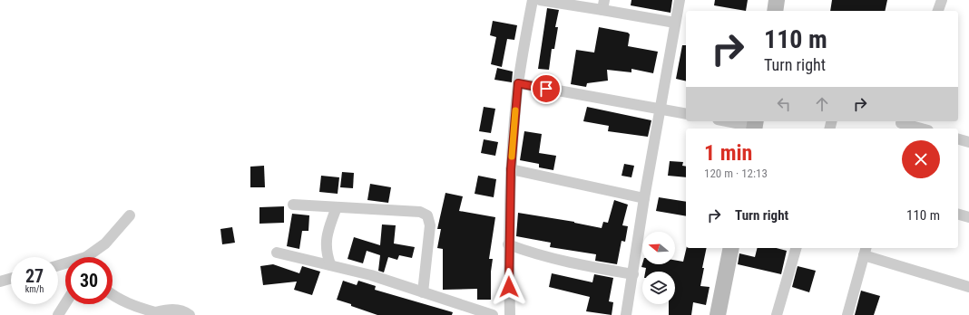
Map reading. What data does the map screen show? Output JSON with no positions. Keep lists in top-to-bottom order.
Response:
{
  "north": "left",
  "page": {
    "turn": ["110 m", "Turn right"],
    "heading": ["1 min", "120 m · 12:13"],
    "list": [
      {
        "name": "Turn right",
        "value": "110 m"
      }
    ],
    "speed": "27 km/h",
    "limit": "30"
  }
}
